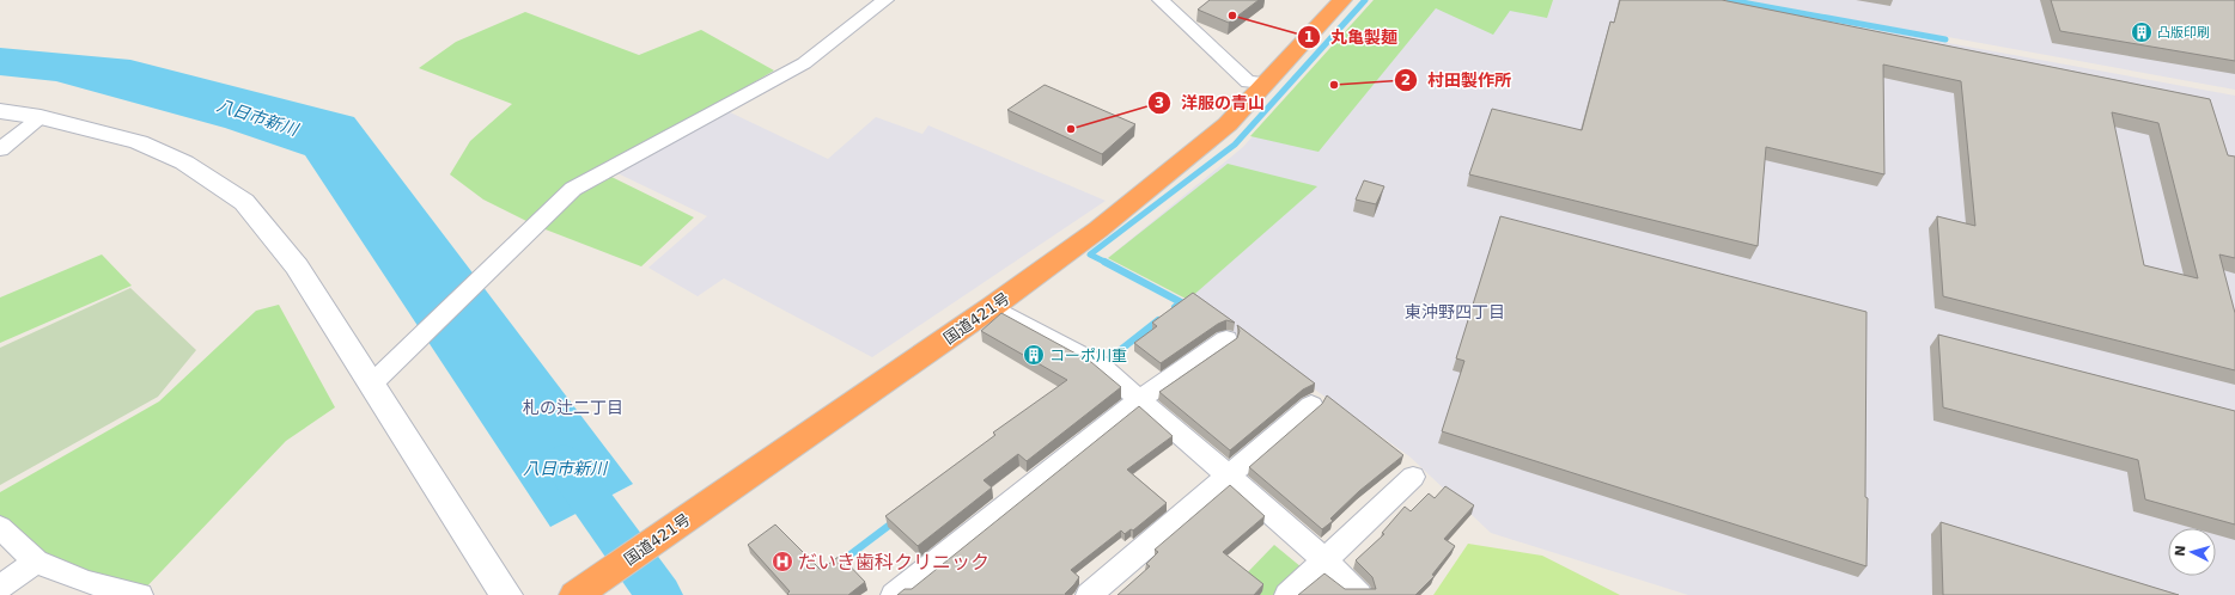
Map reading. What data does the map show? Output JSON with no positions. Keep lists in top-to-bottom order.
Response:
{
  "streets": {
    "highway": ["国道421号"]
  },
  "districts": ["東沖野四丁目", "札の辻二丁目"],
  "water": ["八日市新川"],
  "places": {
    "other": ["丸亀製麺", "村田製作所", "洋服の青山"],
    "building": ["凸版印刷", "コーポ川重"],
    "hospital": ["だいき歯科クリニック"]
  },
  "north": "left"
}
